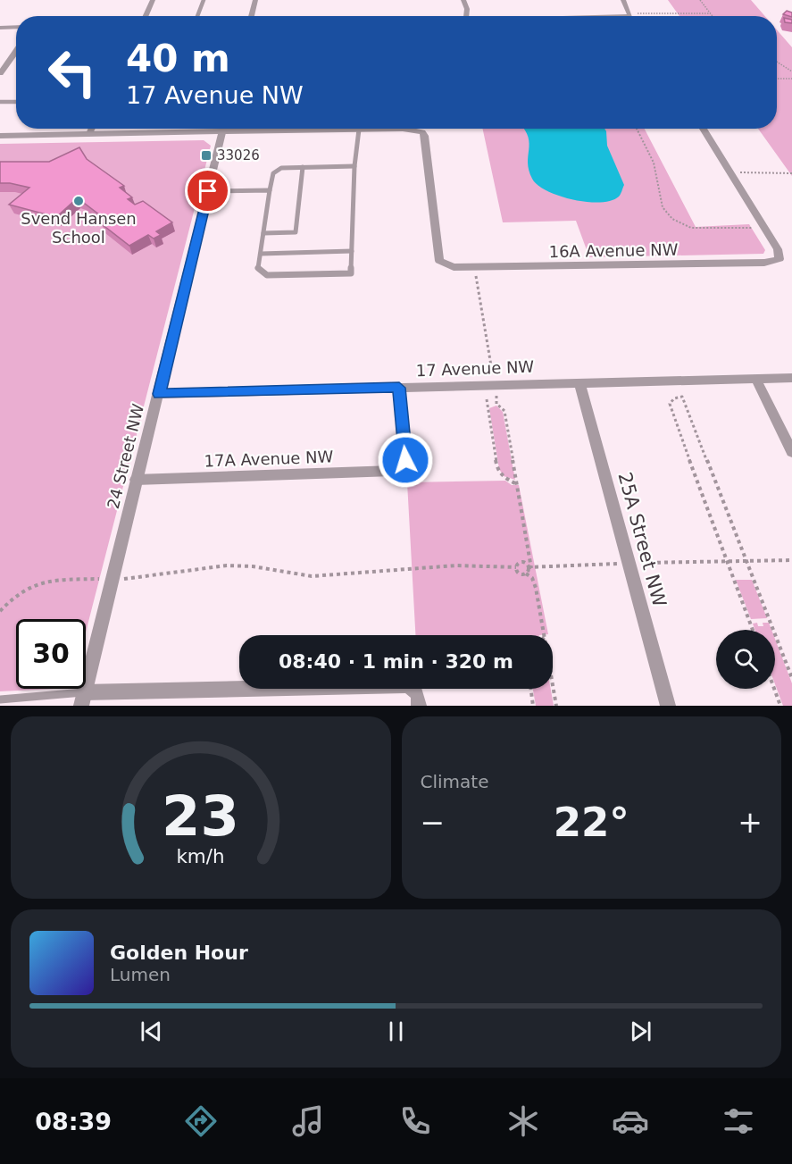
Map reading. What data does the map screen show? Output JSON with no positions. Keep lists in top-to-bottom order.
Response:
{
  "streets": {
    "street": [
      "16A Avenue NW",
      "17 Avenue NW",
      "24 Street NW",
      "17A Avenue NW",
      "25A Street NW"
    ]
  },
  "crossings": [
    ["17 Avenue NW", "24 Street NW"],
    ["17 Avenue NW", "17A Avenue NW"],
    ["17 Avenue NW", "25A Street NW"],
    ["24 Street NW", "17A Avenue NW"]
  ],
  "places": {
    "transit": ["33026"],
    "other": ["Svend Hansen School"]
  },
  "page": {
    "turn": ["40 m", "17 Avenue NW"],
    "limit": "30",
    "trip": "08:40 · 1 min · 320 m",
    "tile": "Climate",
    "heat": ["−", "22°", "+"],
    "song": ["Golden Hour", "Lumen"],
    "tabs": "08:39",
    "gauge": ["23", "km/h"]
  }
}
